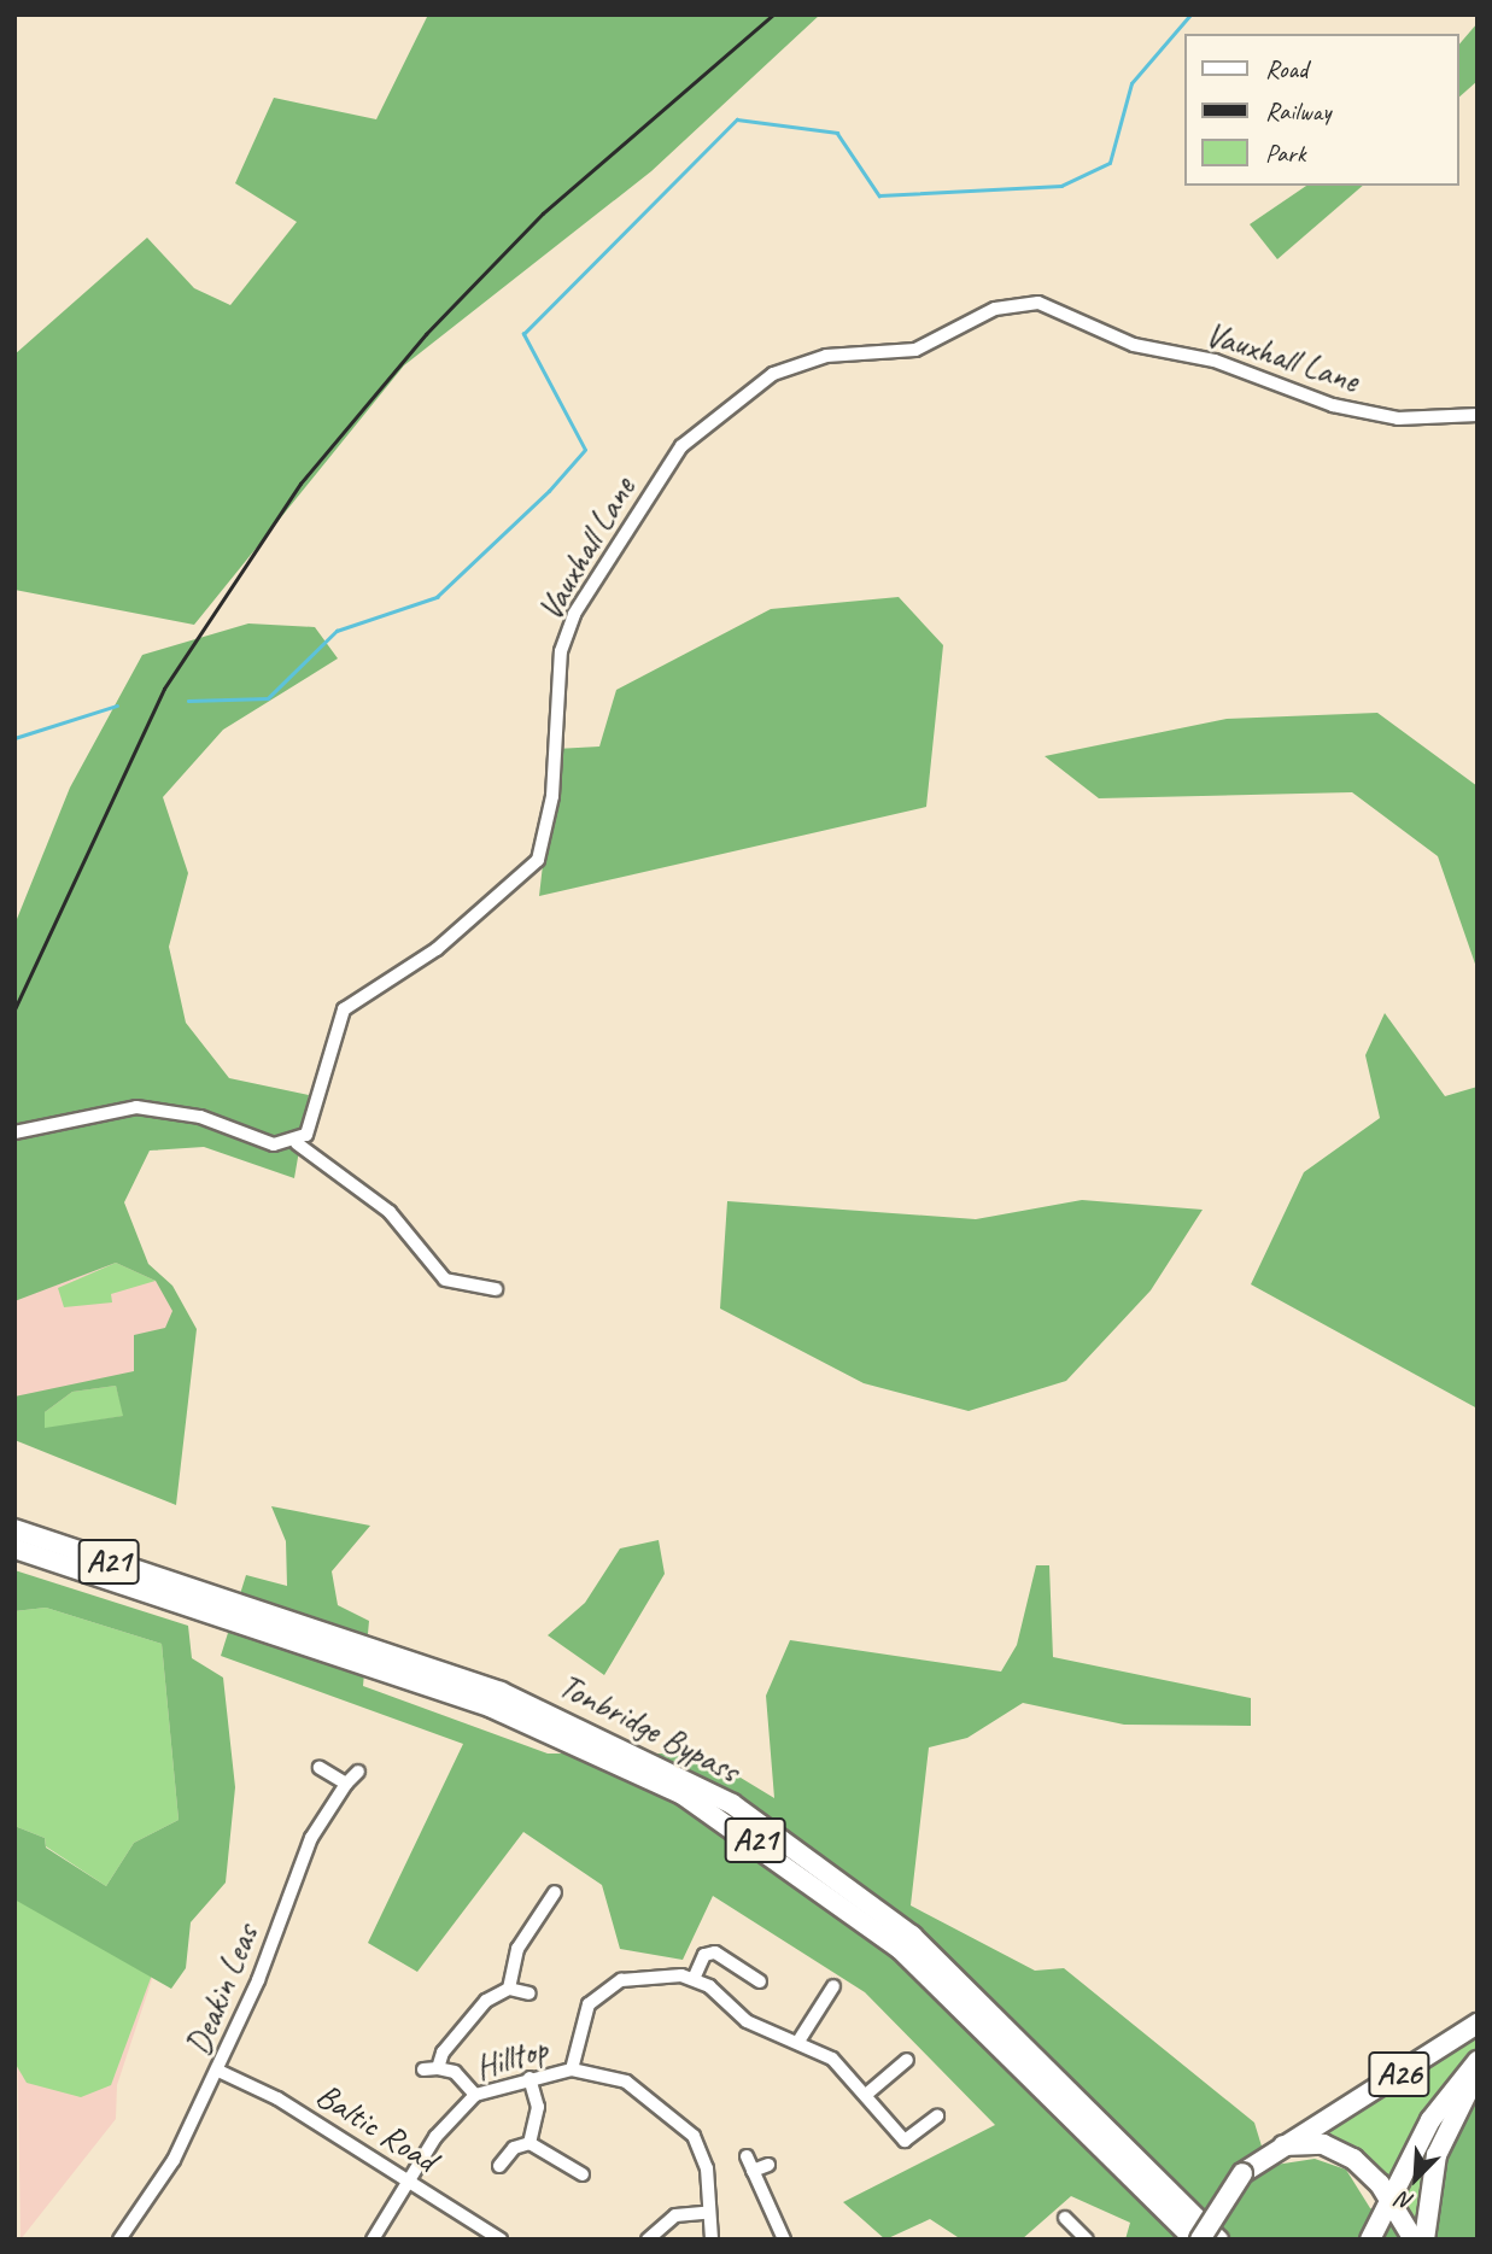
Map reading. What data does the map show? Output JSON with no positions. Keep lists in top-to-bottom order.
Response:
{
  "streets": {
    "highway": ["A21", "Tonbridge Bypass", "A26"],
    "street": [
      "Vauxhall Lane",
      "Deakin Leas",
      "Hilltop",
      "Baltic Road"
    ]
  },
  "crossings": [
    ["Tonbridge Bypass", "A26"],
    ["Deakin Leas", "Baltic Road"],
    ["Hilltop", "Baltic Road"]
  ],
  "legend": ["Road", "Railway", "Park"],
  "north": "bottom left"
}
